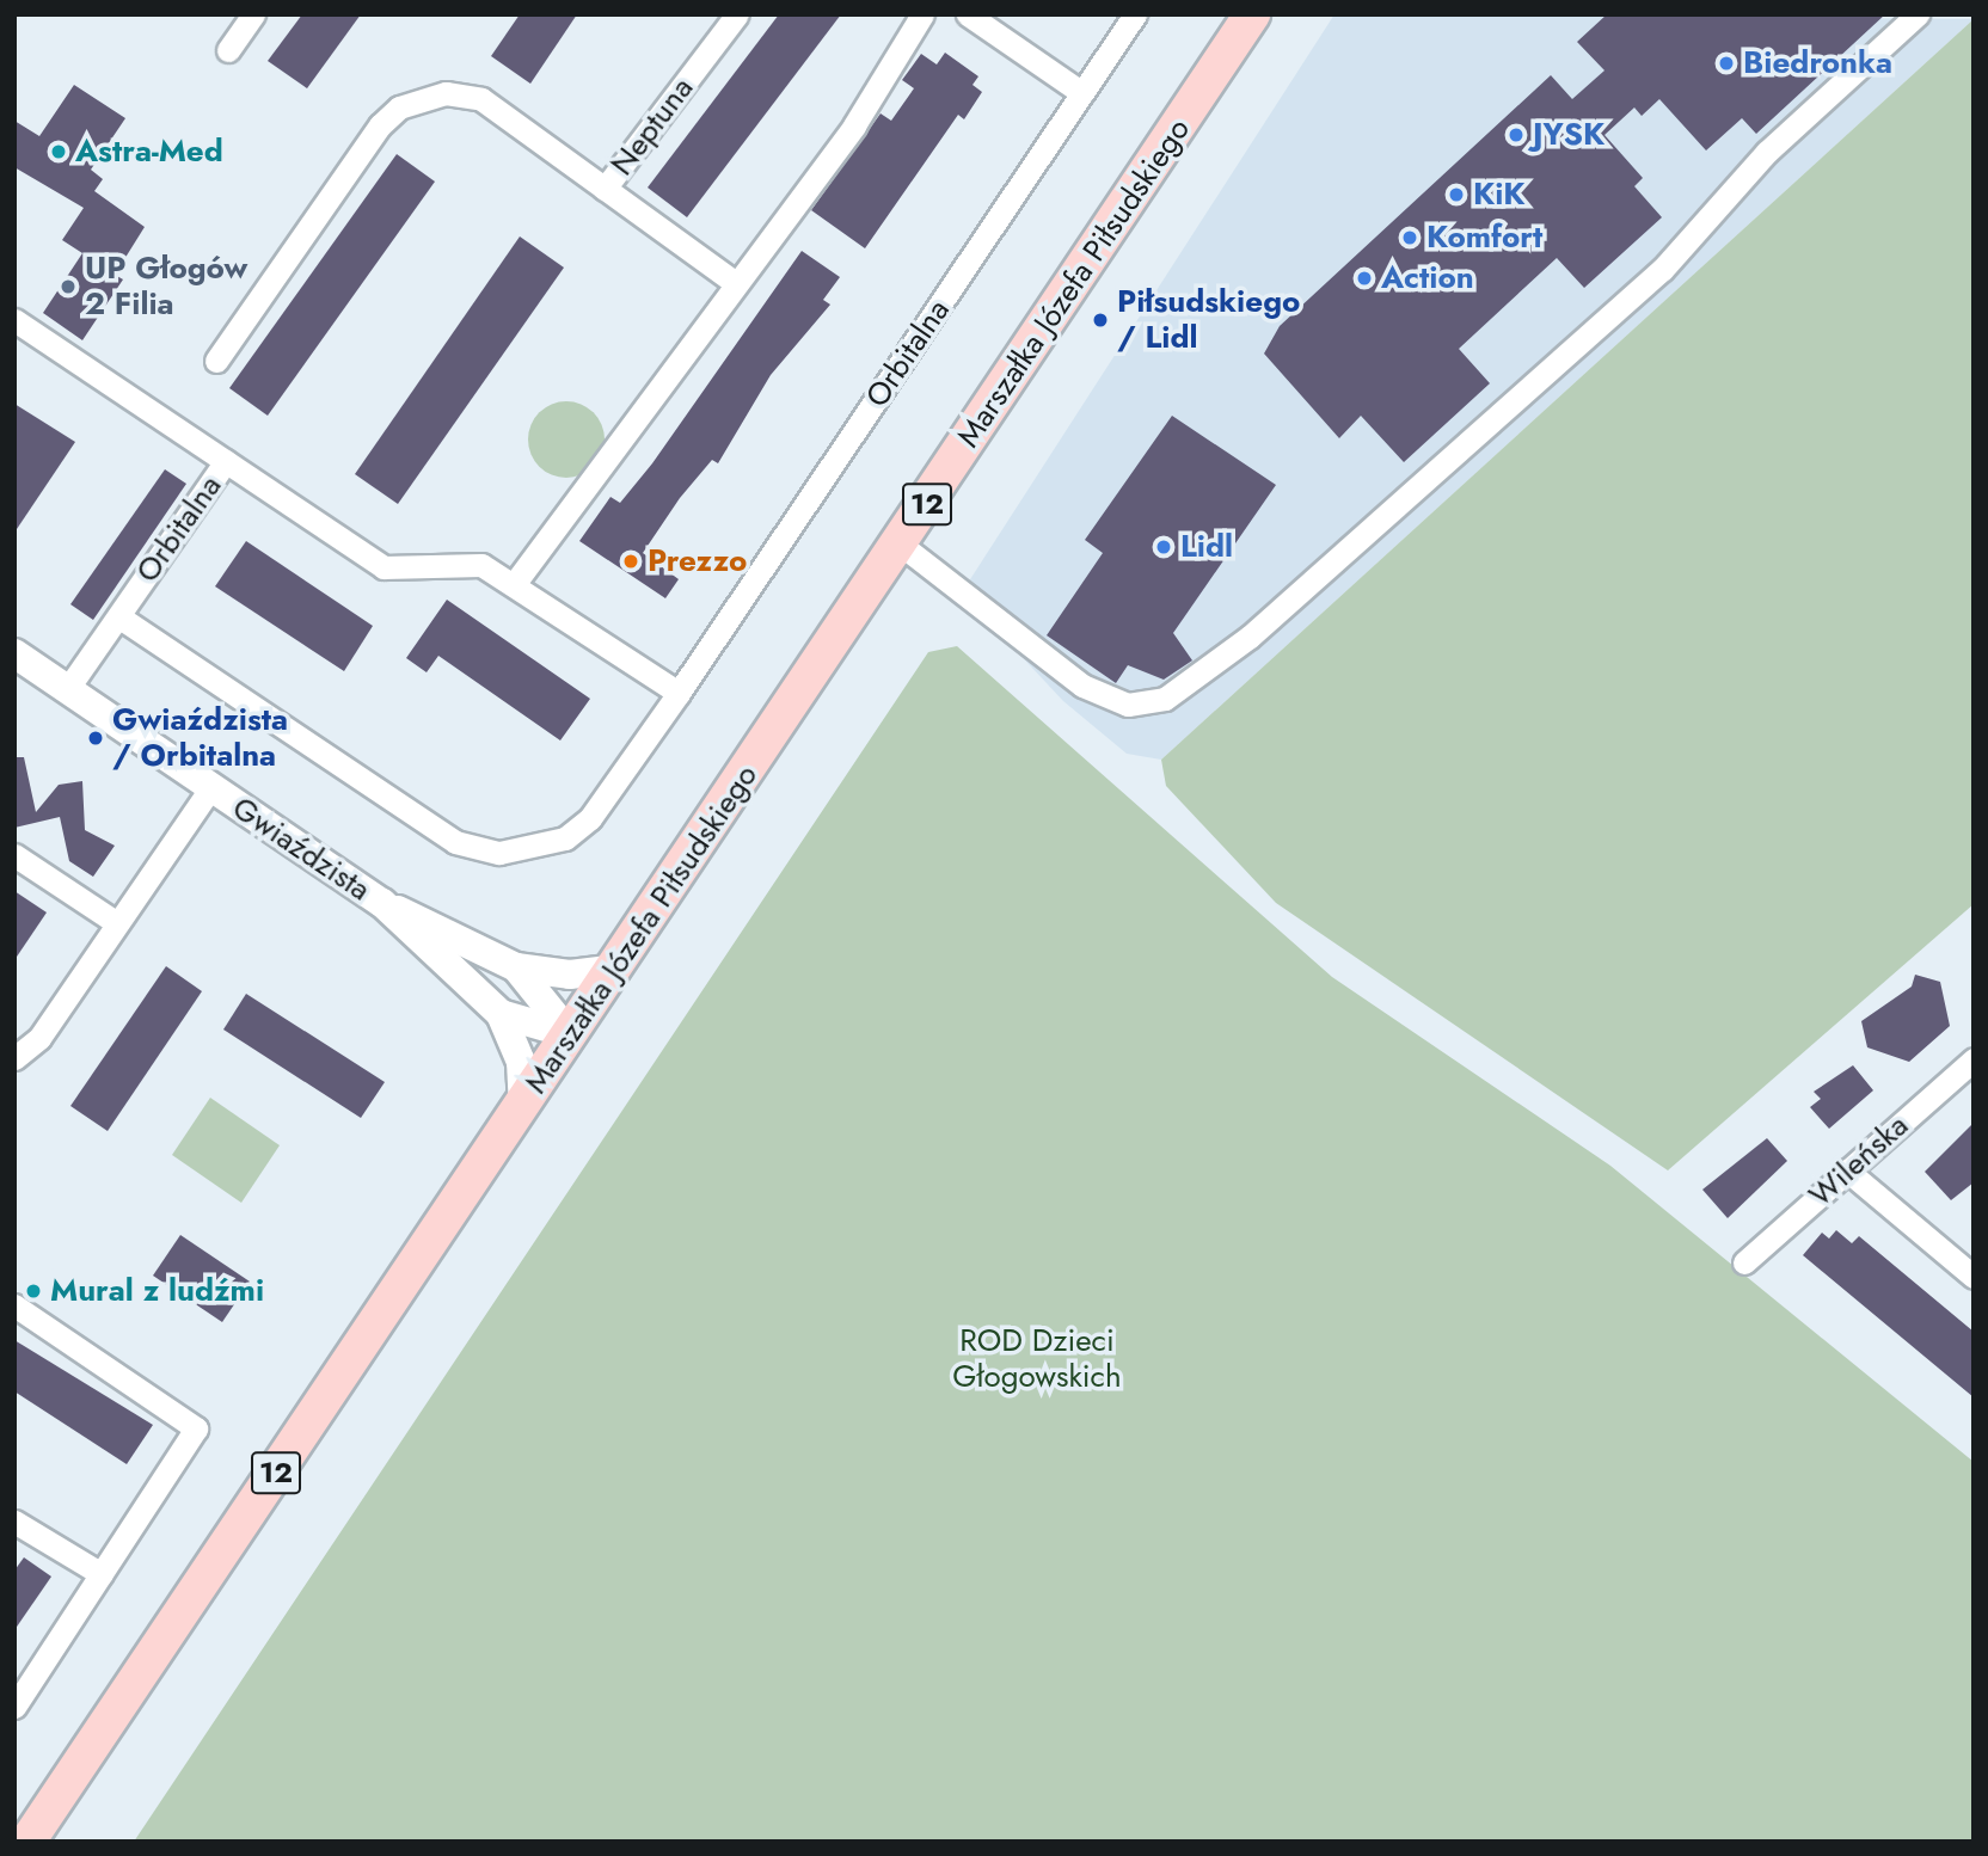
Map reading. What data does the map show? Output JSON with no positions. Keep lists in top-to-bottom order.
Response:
{
  "streets": {
    "main road": ["Marszałka Józefa Piłsudskiego", "12"],
    "street": [
      "Neptuna",
      "Orbitalna",
      "Gwiaździsta",
      "Wileńska"
    ]
  },
  "crossings": [
    ["Marszałka Józefa Piłsudskiego", "Gwiaździsta"],
    ["Orbitalna", "Gwiaździsta"]
  ],
  "parks": ["ROD Dzieci Głogowskich"],
  "places": [
    "Biedronka",
    "JYSK",
    "Astra-Med",
    "KiK",
    "Komfort",
    "Action",
    "UP Głogów 2 Filia",
    "Piłsudskiego / Lidl",
    "Lidl",
    "Prezzo",
    "Gwiaździsta / Orbitalna",
    "Mural z ludźmi"
  ]
}
